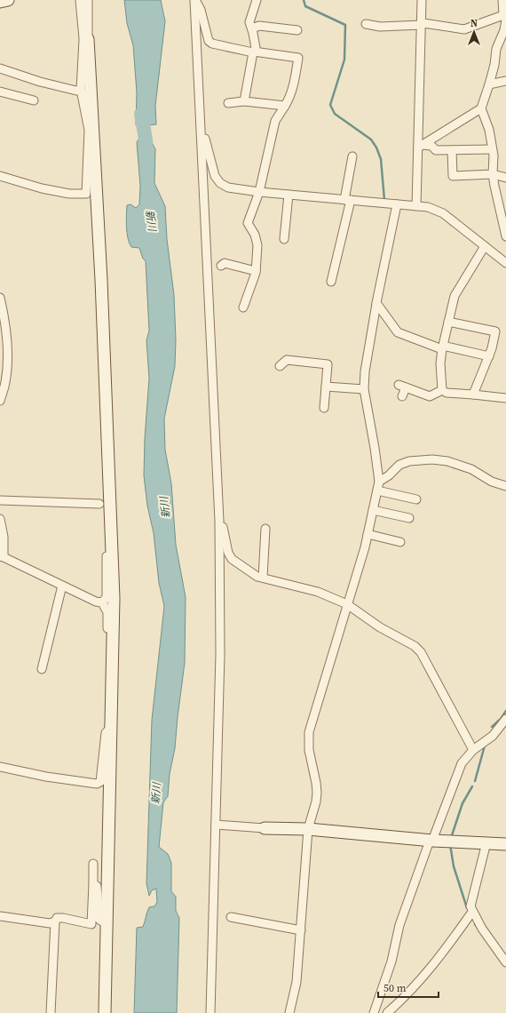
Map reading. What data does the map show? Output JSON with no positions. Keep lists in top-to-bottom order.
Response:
{
  "water": ["新川"],
  "scale_bar": "50 m",
  "north": "top"
}
